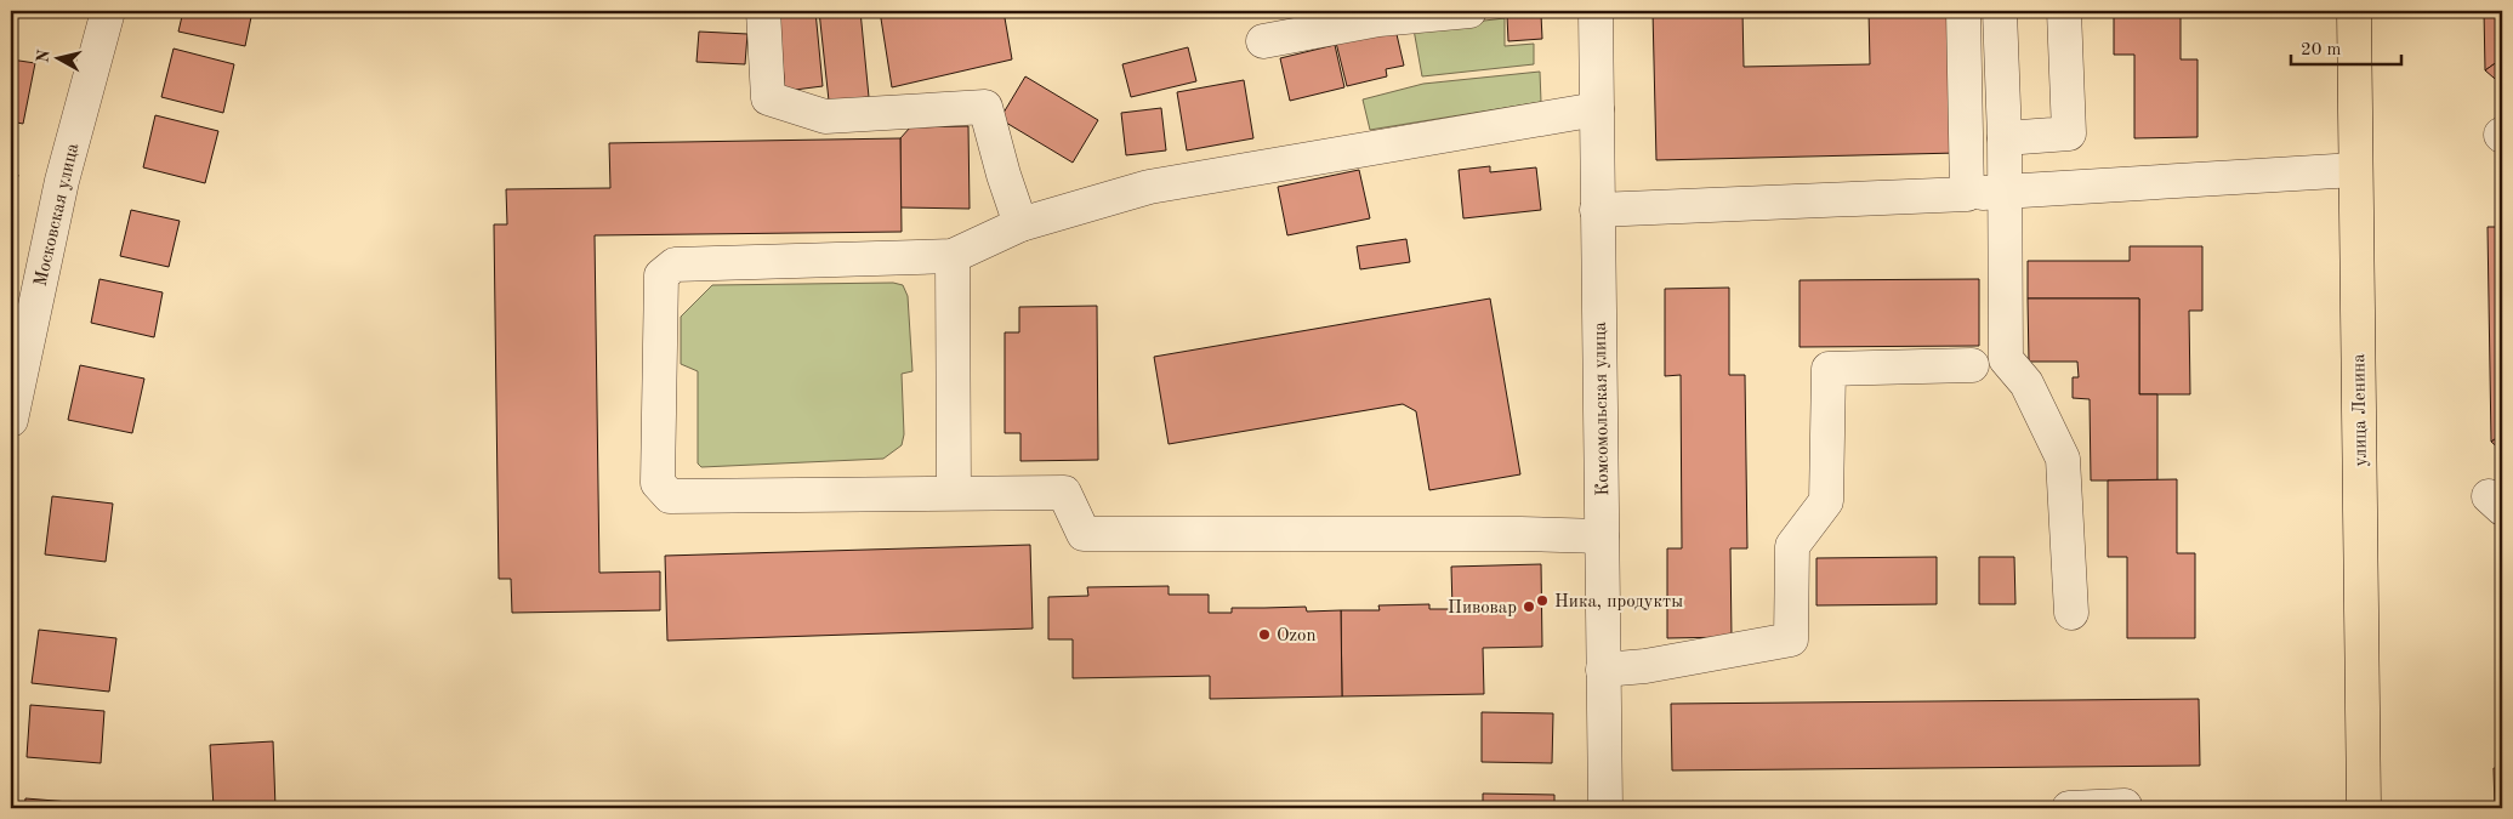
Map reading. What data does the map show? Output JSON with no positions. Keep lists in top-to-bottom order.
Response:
{
  "streets": {
    "main road": ["улица Ленина"],
    "street": ["Московская улица", "Комсомольская улица"]
  },
  "places": ["Ника, продукты", "Пивовар", "Ozon"],
  "scale_bar": "20 m",
  "north": "left"
}
